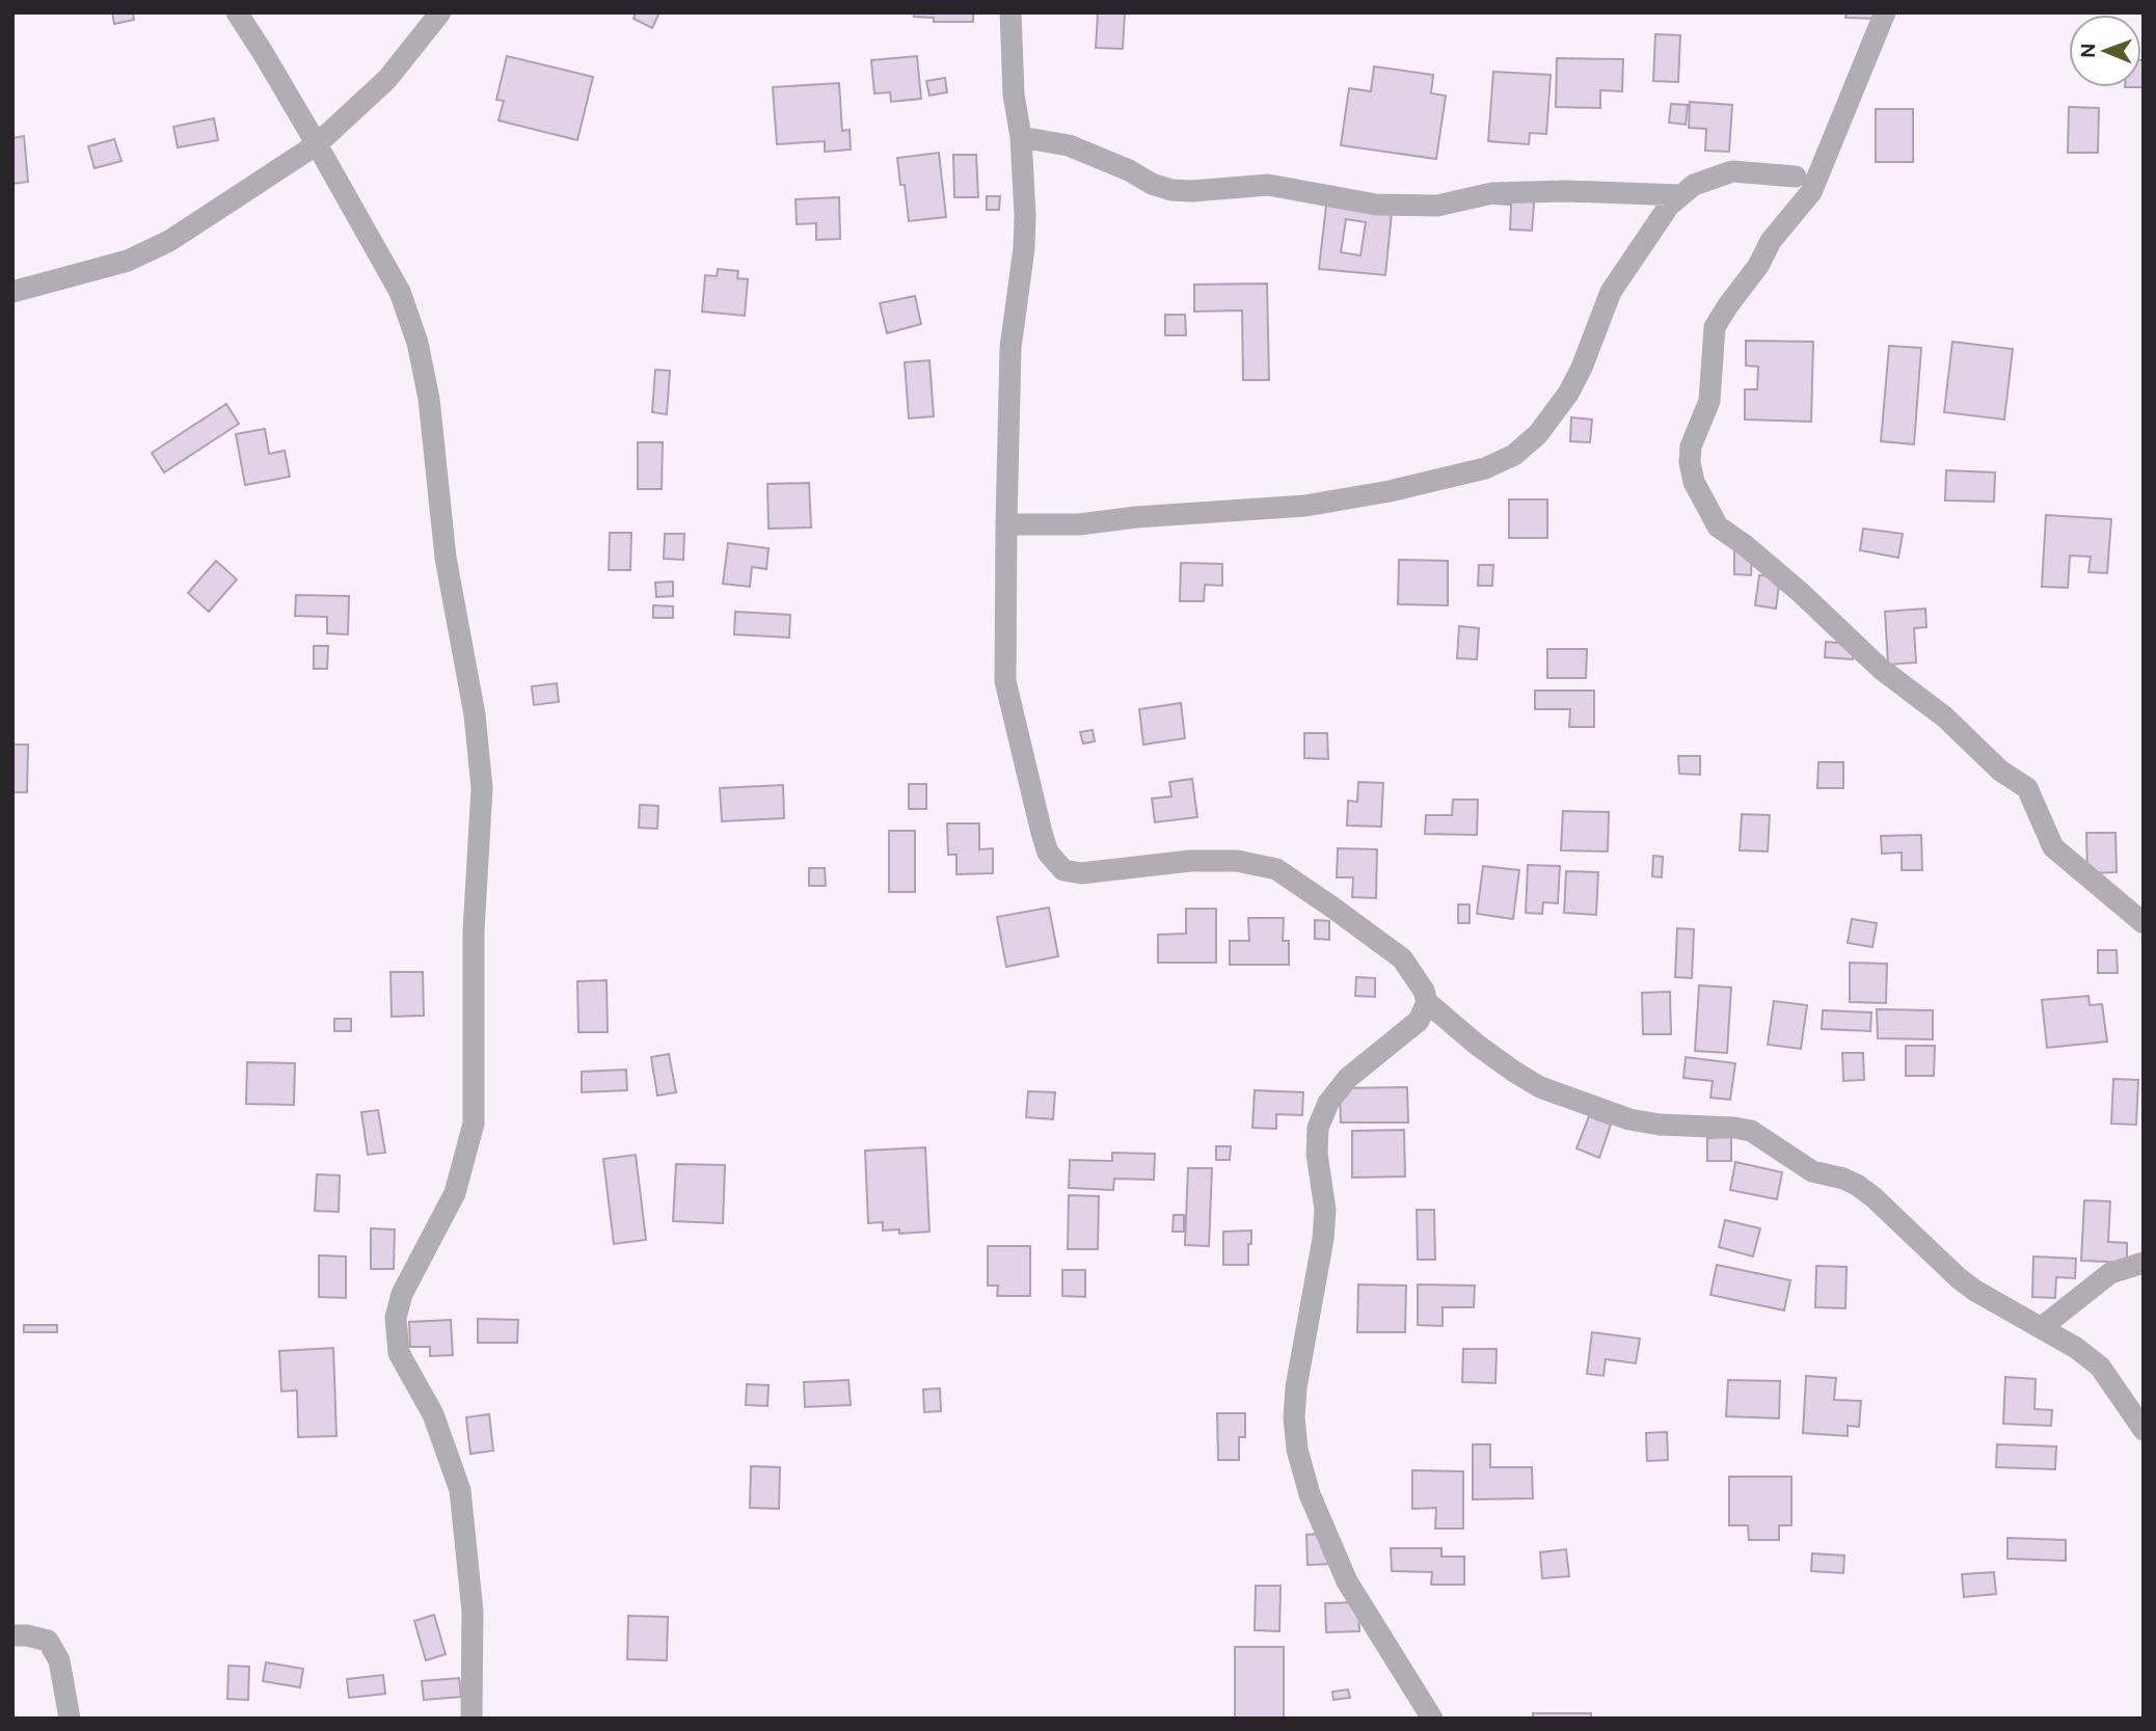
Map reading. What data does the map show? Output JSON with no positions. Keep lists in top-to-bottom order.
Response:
{
  "north": "left"
}
